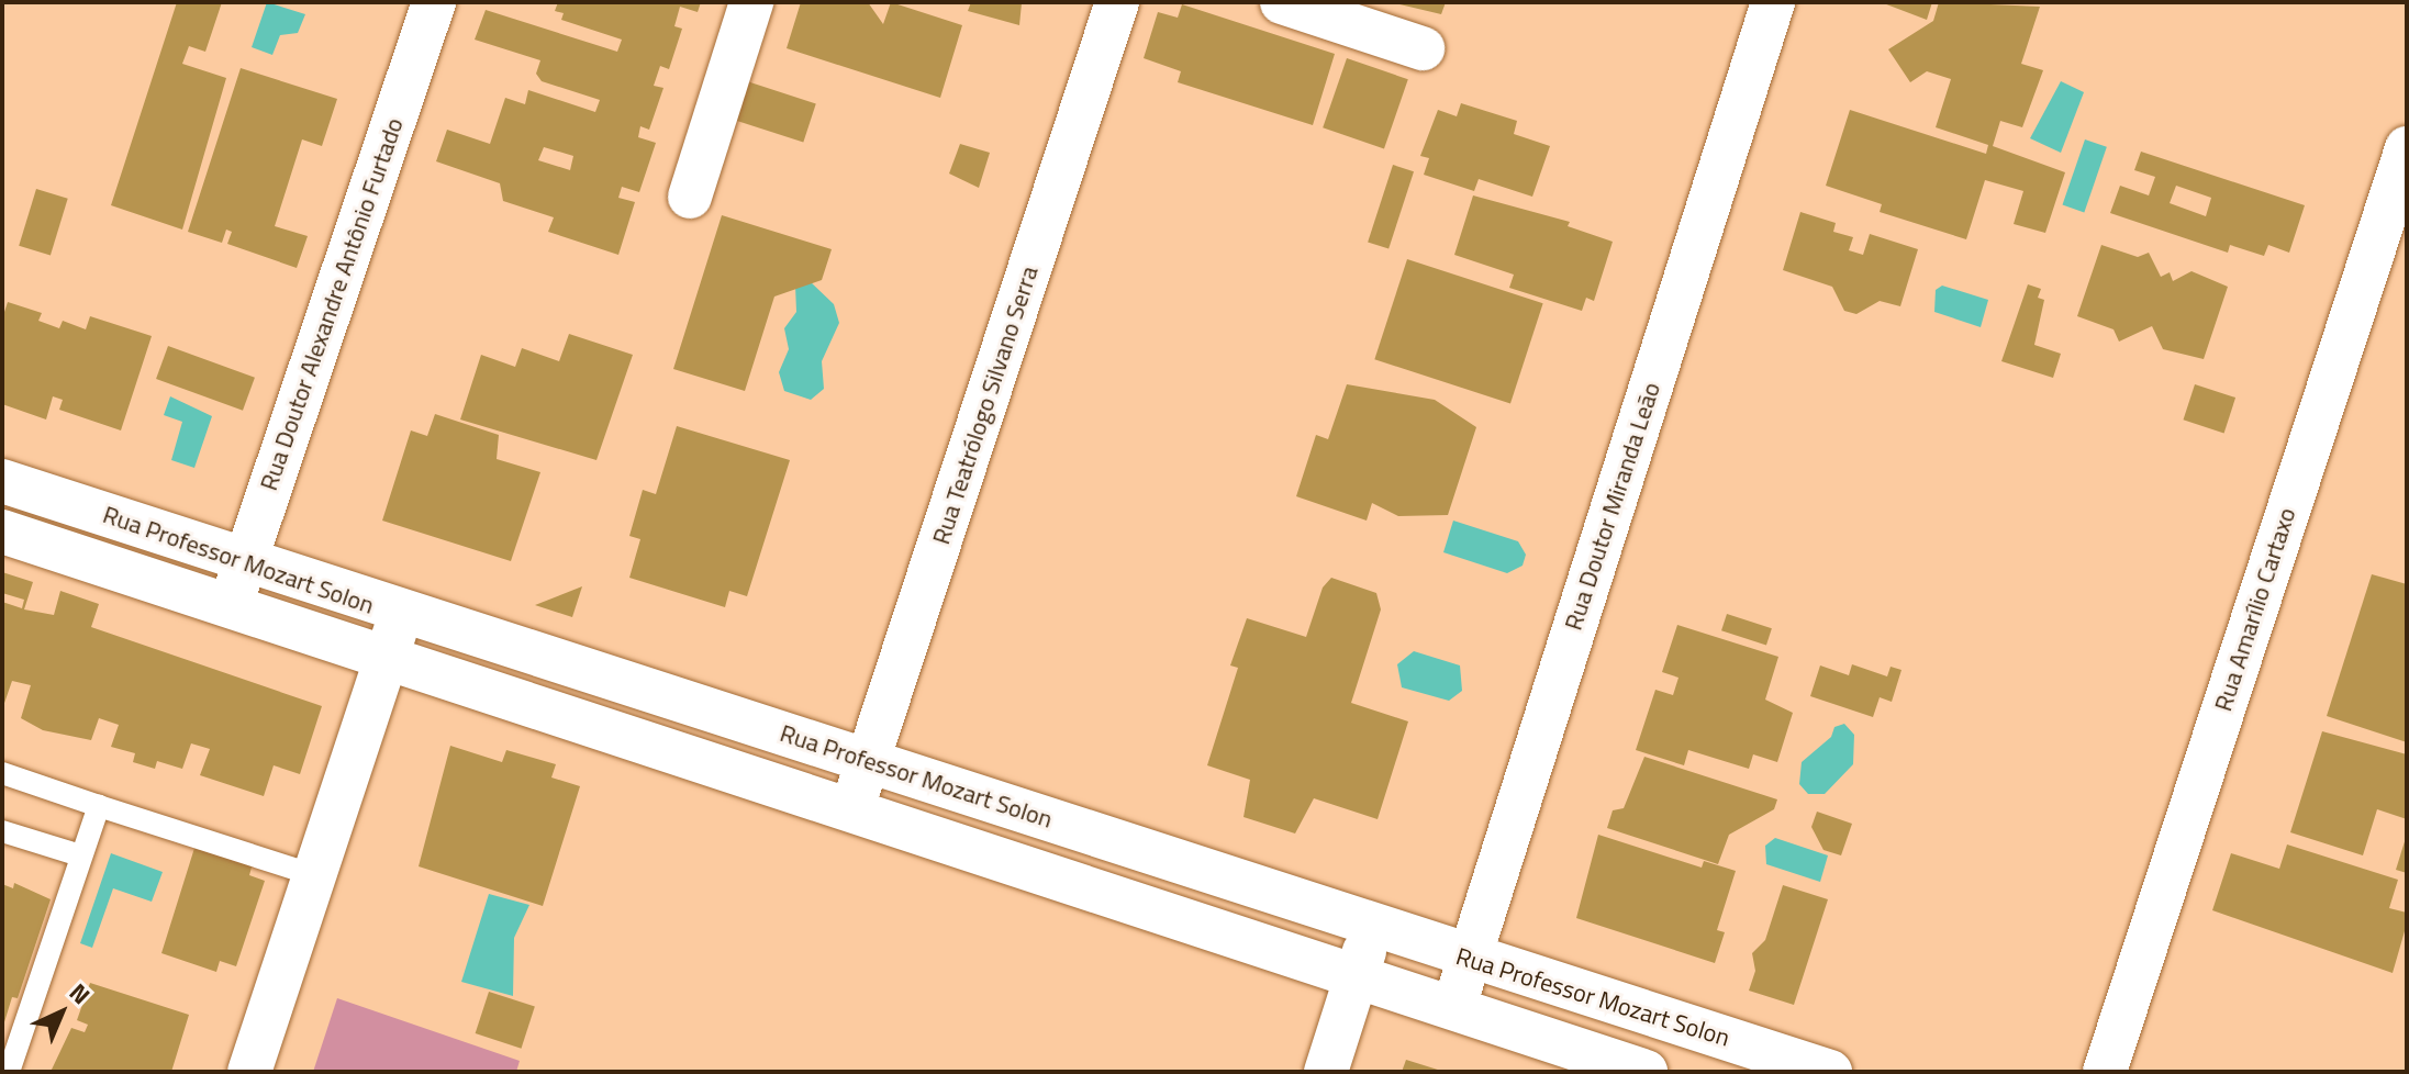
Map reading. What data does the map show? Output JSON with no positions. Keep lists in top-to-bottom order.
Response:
{
  "streets": {
    "street": [
      "Rua Doutor Alexandre Antônio Furtado",
      "Rua Teatrólogo Silvano Serra",
      "Rua Doutor Miranda Leão",
      "Rua Professor Mozart Solon",
      "Rua Amarílio Cartaxo"
    ]
  },
  "crossings": [
    ["Rua Doutor Alexandre Antônio Furtado", "Rua Professor Mozart Solon"],
    ["Rua Teatrólogo Silvano Serra", "Rua Professor Mozart Solon"],
    ["Rua Doutor Miranda Leão", "Rua Professor Mozart Solon"]
  ],
  "north": "top right"
}
